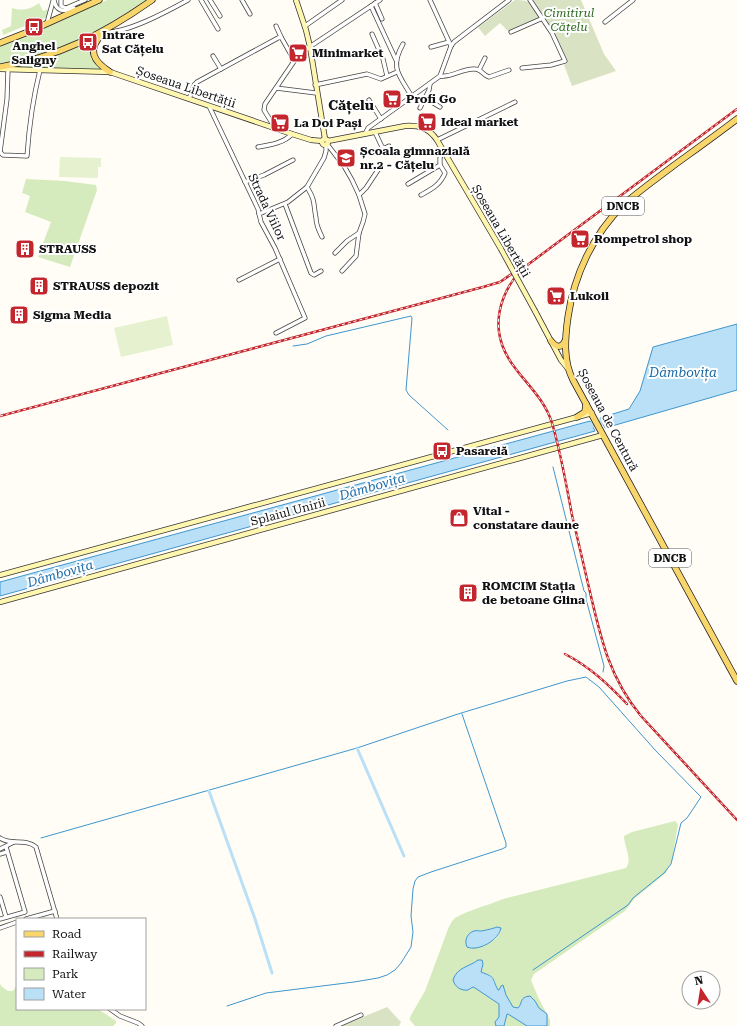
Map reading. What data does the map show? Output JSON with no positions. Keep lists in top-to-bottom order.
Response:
{
  "streets": {
    "main road": [
      "Șoseaua Libertății",
      "DNCB",
      "Șoseaua de Centură",
      "Splaiul Unirii"
    ],
    "street": ["Strada Viilor"]
  },
  "crossings": [
    ["Șoseaua Libertății", "Strada Viilor"],
    ["Șoseaua Libertății", "Șoseaua de Centură"],
    ["Șoseaua de Centură", "Splaiul Unirii"]
  ],
  "districts": ["Cățelu"],
  "water": ["Dâmbovița"],
  "parks": ["Cimitirul Cățelu"],
  "places": {
    "bus stop": ["Anghel Saligny", "Intrare Sat Cățelu", "Pasarelă"],
    "supermarket": [
      "Minimarket",
      "Profi Go",
      "Ideal market",
      "La Doi Pași",
      "Rompetrol shop",
      "Lukoil"
    ],
    "school or university": ["Școala gimnazială nr.2 - Cățelu"],
    "building": [
      "STRAUSS",
      "STRAUSS depozit",
      "Sigma Media",
      "ROMCIM Stația de betoane Glina"
    ],
    "shop": ["Vital - constatare daune"]
  },
  "legend": [
    "Road",
    "Railway",
    "Park",
    "Water"
  ],
  "north": "top"
}
